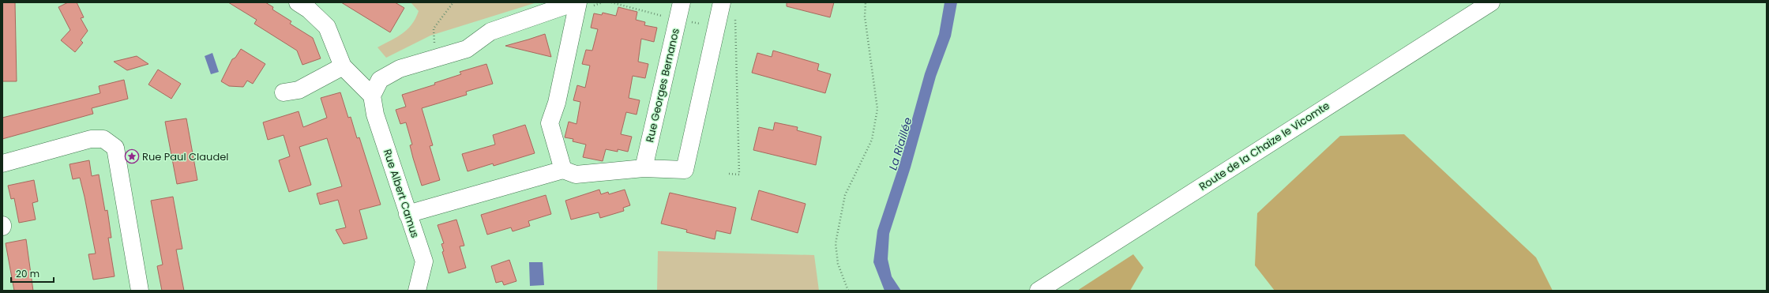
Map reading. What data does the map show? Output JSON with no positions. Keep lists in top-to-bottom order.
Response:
{
  "streets": {
    "street": ["Rue Georges Bernanos", "Route de la Chaize le Vicomte", "Rue Albert Camus"]
  },
  "water": ["La Riaillée"],
  "places": {
    "place": ["Rue Paul Claudel"]
  },
  "scale_bar": "20 m"
}
